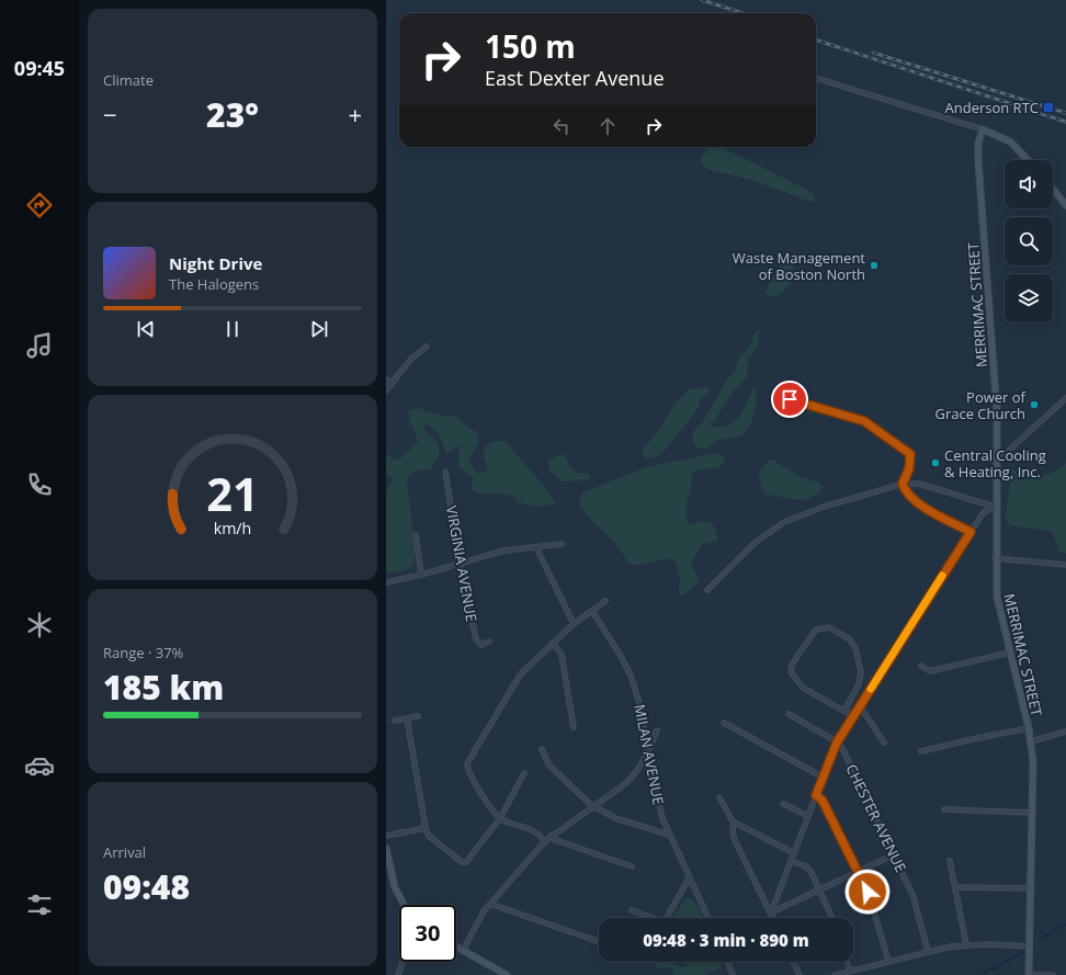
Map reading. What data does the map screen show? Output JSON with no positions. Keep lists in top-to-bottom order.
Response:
{
  "streets": {
    "main road": ["MERRIMAC STREET"],
    "street": ["VIRGINIA AVENUE", "MILAN AVENUE", "CHESTER AVENUE"]
  },
  "places": {
    "transit": ["Anderson RTC"],
    "other": ["Waste Management of Boston North", "Power of Grace Church", "Central Cooling & Heating, Inc."]
  },
  "page": {
    "tabs": "09:45",
    "tile": [
      "Climate",
      ["Range · 37%", "185 km"],
      ["Arrival", "09:48"]
    ],
    "turn": ["150 m", "East Dexter Avenue"],
    "heat": ["−", "23°", "+"],
    "song": ["Night Drive", "The Halogens"],
    "limit": "30",
    "trip": "09:48 · 3 min · 890 m",
    "gauge": ["21", "km/h"]
  }
}
